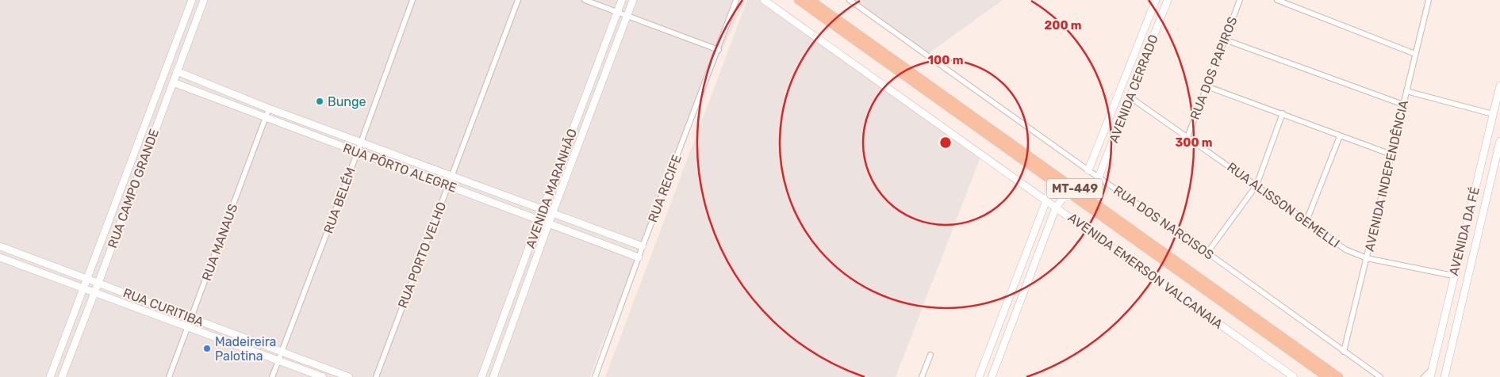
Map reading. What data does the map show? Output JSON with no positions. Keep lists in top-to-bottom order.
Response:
{
  "streets": {
    "main road": ["MT-449"],
    "street": [
      "RUA DOS PAPIROS",
      "AVENIDA CERRADO",
      "RUA PÔRTO ALEGRE",
      "AVENIDA INDEPENDÊNCIA",
      "RUA CAMPO GRANDE",
      "AVENIDA MARANHÃO",
      "RUA RECIFE",
      "RUA BELÉM",
      "RUA ALISSON GEMELLI",
      "RUA DOS NARCISOS",
      "AVENIDA DA FÉ",
      "RUA MANAUS",
      "RUA PORTO VELHO",
      "AVENIDA EMERSON VALCANAIA",
      "RUA CURITIBA"
    ]
  },
  "crossings": [
    ["RUA DOS PAPIROS", "RUA ALISSON GEMELLI"],
    ["AVENIDA CERRADO", "RUA ALISSON GEMELLI"],
    ["AVENIDA CERRADO", "RUA DOS NARCISOS"],
    ["RUA PÔRTO ALEGRE", "RUA CAMPO GRANDE"],
    ["RUA PÔRTO ALEGRE", "AVENIDA MARANHÃO"],
    ["RUA PÔRTO ALEGRE", "RUA RECIFE"],
    ["RUA PÔRTO ALEGRE", "RUA BELÉM"],
    ["RUA PÔRTO ALEGRE", "RUA MANAUS"],
    ["RUA PÔRTO ALEGRE", "RUA PORTO VELHO"],
    ["AVENIDA INDEPENDÊNCIA", "RUA ALISSON GEMELLI"],
    ["AVENIDA INDEPENDÊNCIA", "RUA DOS NARCISOS"],
    ["RUA CAMPO GRANDE", "RUA CURITIBA"],
    ["RUA BELÉM", "RUA CURITIBA"],
    ["RUA ALISSON GEMELLI", "AVENIDA DA FÉ"],
    ["RUA MANAUS", "RUA CURITIBA"]
  ],
  "places": ["Bunge", "Madeireira Palotina"],
  "rings": ["200 m", "100 m", "300 m"]
}
